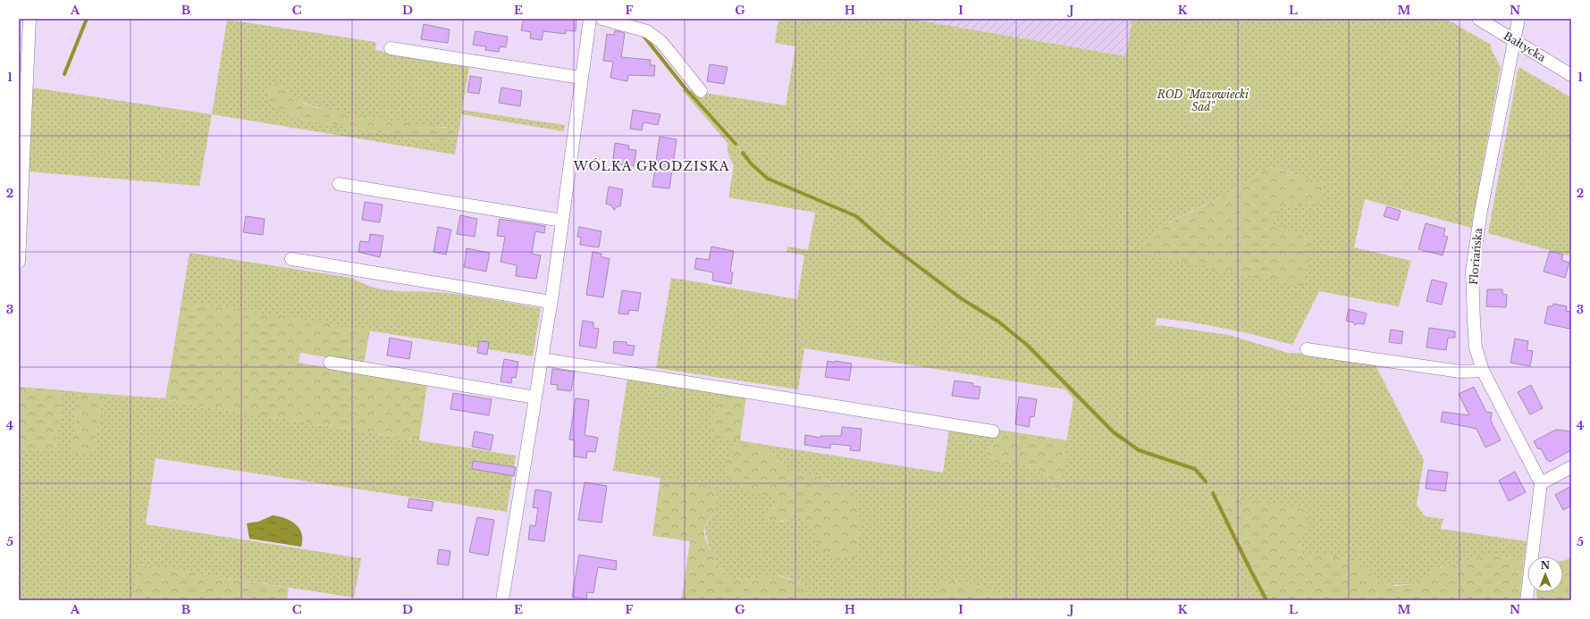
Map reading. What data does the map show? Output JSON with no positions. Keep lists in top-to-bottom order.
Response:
{
  "streets": {
    "street": ["Bałtycka", "Floriańska"]
  },
  "crossings": [
    ["Bałtycka", "Floriańska"]
  ],
  "districts": ["WÓLKA GRODZISKA"],
  "parks": ["ROD \"Mazowiecki Sad\""],
  "north": "top",
  "grid": {
    "columns": [
      "A",
      "B",
      "C",
      "D",
      "E",
      "F",
      "G",
      "H",
      "I",
      "J",
      "K",
      "L",
      "M",
      "N"
    ],
    "rows": [
      "1",
      "2",
      "3",
      "4",
      "5"
    ]
  }
}
